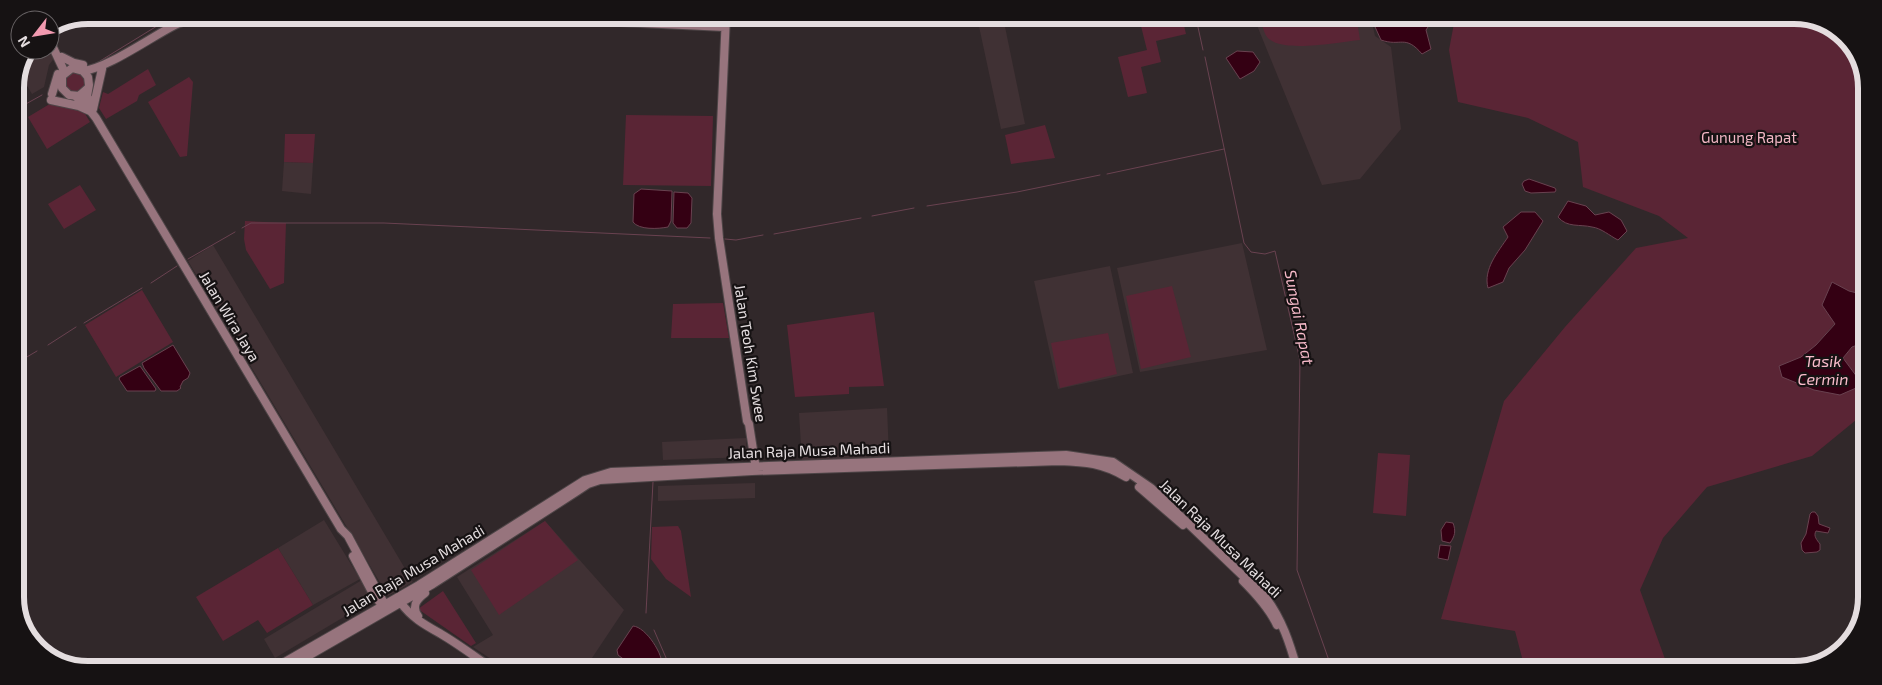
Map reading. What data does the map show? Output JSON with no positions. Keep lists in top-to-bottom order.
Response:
{
  "streets": {
    "main road": ["Jalan Wira Jaya", "Jalan Teoh Kim Swee", "Jalan Raja Musa Mahadi"]
  },
  "crossings": [
    ["Jalan Wira Jaya", "Jalan Raja Musa Mahadi"],
    ["Jalan Teoh Kim Swee", "Jalan Raja Musa Mahadi"]
  ],
  "water": ["Sungai Rapat", "Tasik Cermin"],
  "parks": ["Gunung Rapat"],
  "north": "bottom left"
}
